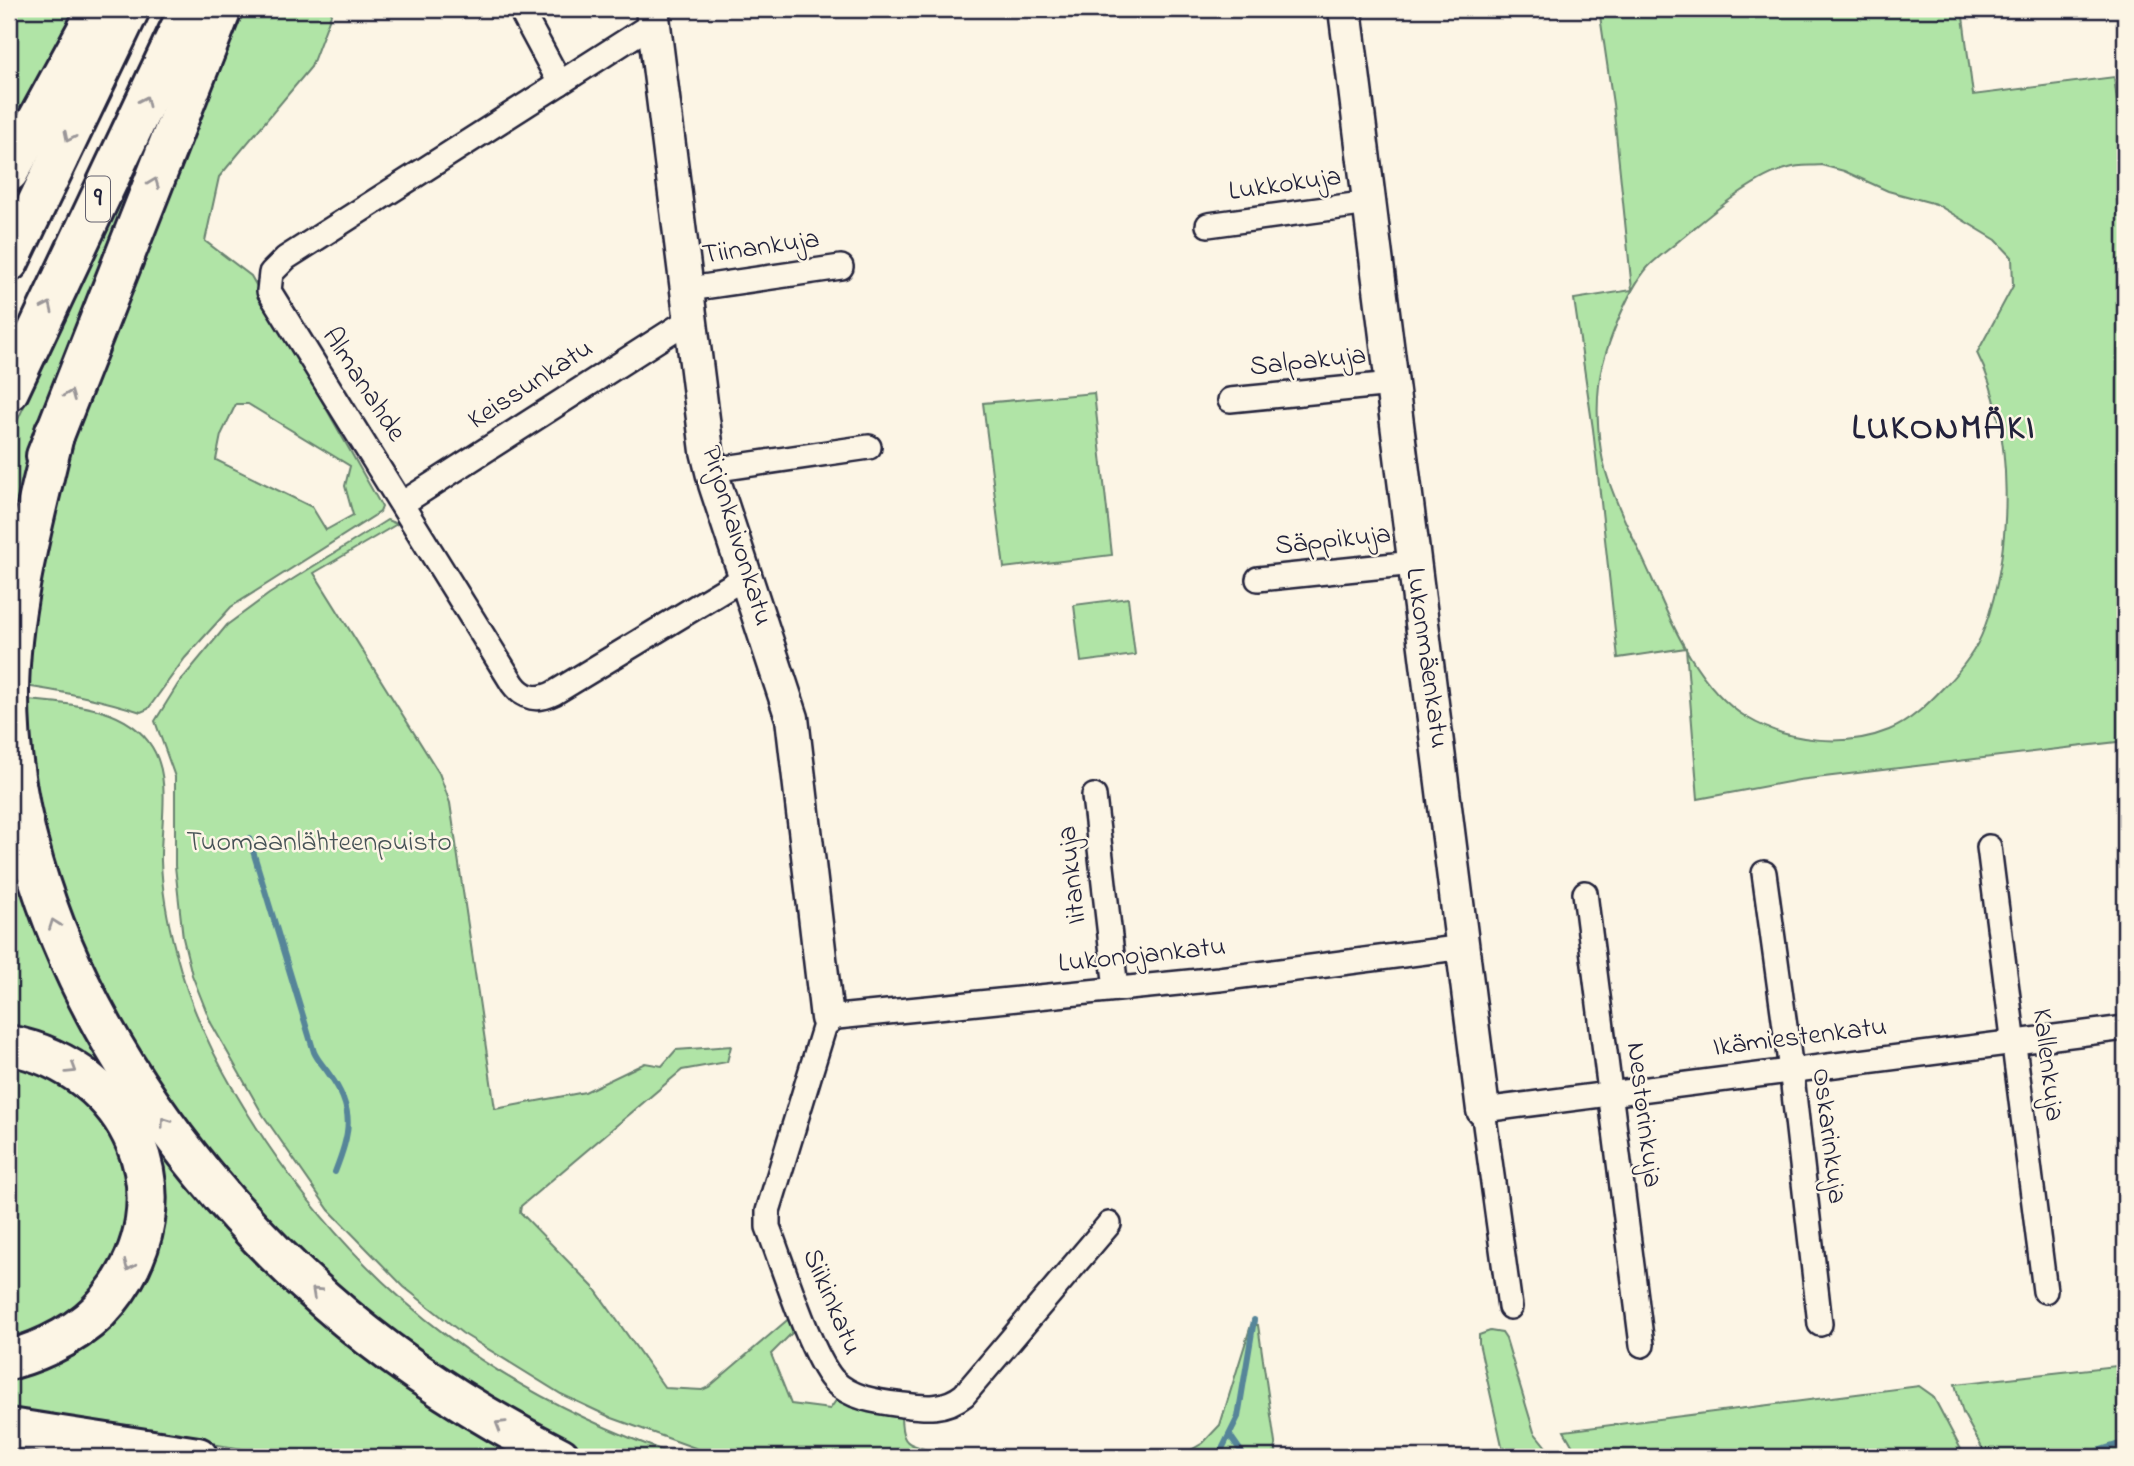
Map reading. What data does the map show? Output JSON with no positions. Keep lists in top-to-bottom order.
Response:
{
  "streets": {
    "highway": ["9"],
    "street": [
      "Lukkokuja",
      "Tiinankuja",
      "Salpakuja",
      "Almanahde",
      "Keissunkatu",
      "Pirjonkaivonkatu",
      "Säppikuja",
      "Lukonmäenkatu",
      "Iitankuja",
      "Lukonojankatu",
      "Ikämiestenkatu",
      "Kallenkuja",
      "Nestorinkuja",
      "Oskarinkuja",
      "Siikinkatu"
    ]
  },
  "crossings": [
    ["Lukkokuja", "Lukonmäenkatu"],
    ["Tiinankuja", "Keissunkatu"],
    ["Tiinankuja", "Pirjonkaivonkatu"],
    ["Salpakuja", "Lukonmäenkatu"],
    ["Almanahde", "Keissunkatu"],
    ["Almanahde", "Pirjonkaivonkatu"],
    ["Keissunkatu", "Pirjonkaivonkatu"],
    ["Pirjonkaivonkatu", "Lukonojankatu"],
    ["Pirjonkaivonkatu", "Siikinkatu"],
    ["Säppikuja", "Lukonmäenkatu"],
    ["Lukonmäenkatu", "Lukonojankatu"],
    ["Lukonmäenkatu", "Ikämiestenkatu"],
    ["Iitankuja", "Lukonojankatu"],
    ["Lukonojankatu", "Siikinkatu"],
    ["Ikämiestenkatu", "Kallenkuja"],
    ["Ikämiestenkatu", "Nestorinkuja"],
    ["Ikämiestenkatu", "Oskarinkuja"]
  ],
  "districts": ["LUKONMÄKI"],
  "parks": ["Tuomaanlähteenpuisto"]
}
